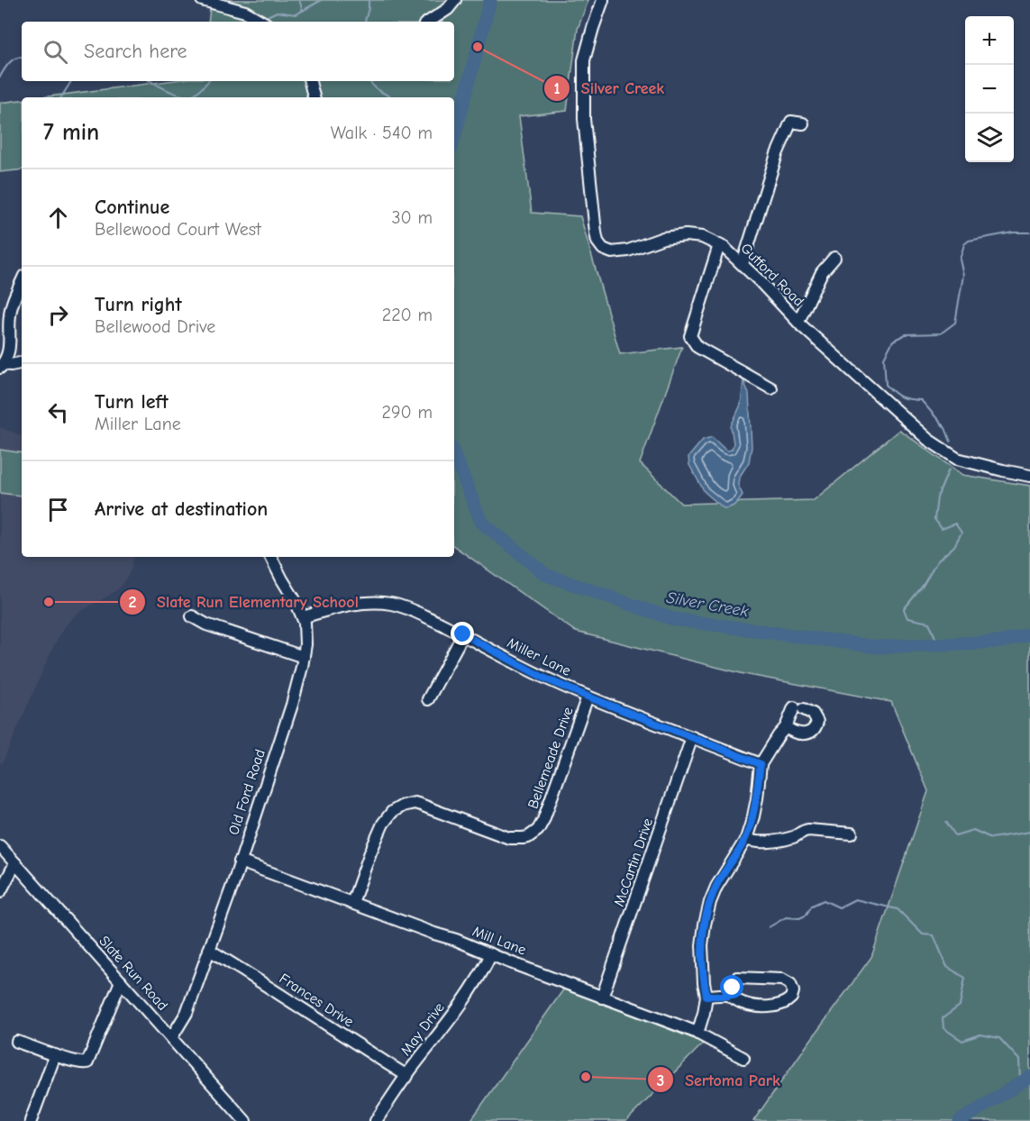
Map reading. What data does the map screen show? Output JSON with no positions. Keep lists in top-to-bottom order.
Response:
{
  "streets": {
    "street": [
      "Gutford Road",
      "Miller Lane",
      "Bellemeade Drive",
      "Old Ford Road",
      "McCartin Drive",
      "Mill Lane",
      "Slate Run Road",
      "Frances Drive",
      "May Drive"
    ]
  },
  "crossings": [
    ["Miller Lane", "Bellemeade Drive"],
    ["Miller Lane", "Old Ford Road"],
    ["Miller Lane", "McCartin Drive"],
    ["Bellemeade Drive", "Mill Lane"],
    ["Old Ford Road", "Mill Lane"],
    ["Old Ford Road", "Slate Run Road"],
    ["Old Ford Road", "Frances Drive"],
    ["McCartin Drive", "Mill Lane"],
    ["Mill Lane", "May Drive"],
    ["Frances Drive", "May Drive"]
  ],
  "water": ["Silver Creek"],
  "places": ["Silver Creek", "Slate Run Elementary School", "Sertoma Park"],
  "page": {
    "map_buttons": ["+", "−"],
    "search": "Search here",
    "heading": ["7 min", "Walk · 540 m"],
    "list": [
      ["Continue", "Bellewood Court West", "30 m"],
      ["Turn right", "Bellewood Drive", "220 m"],
      ["Turn left", "Miller Lane", "290 m"],
      "Arrive at destination"
    ]
  }
}
